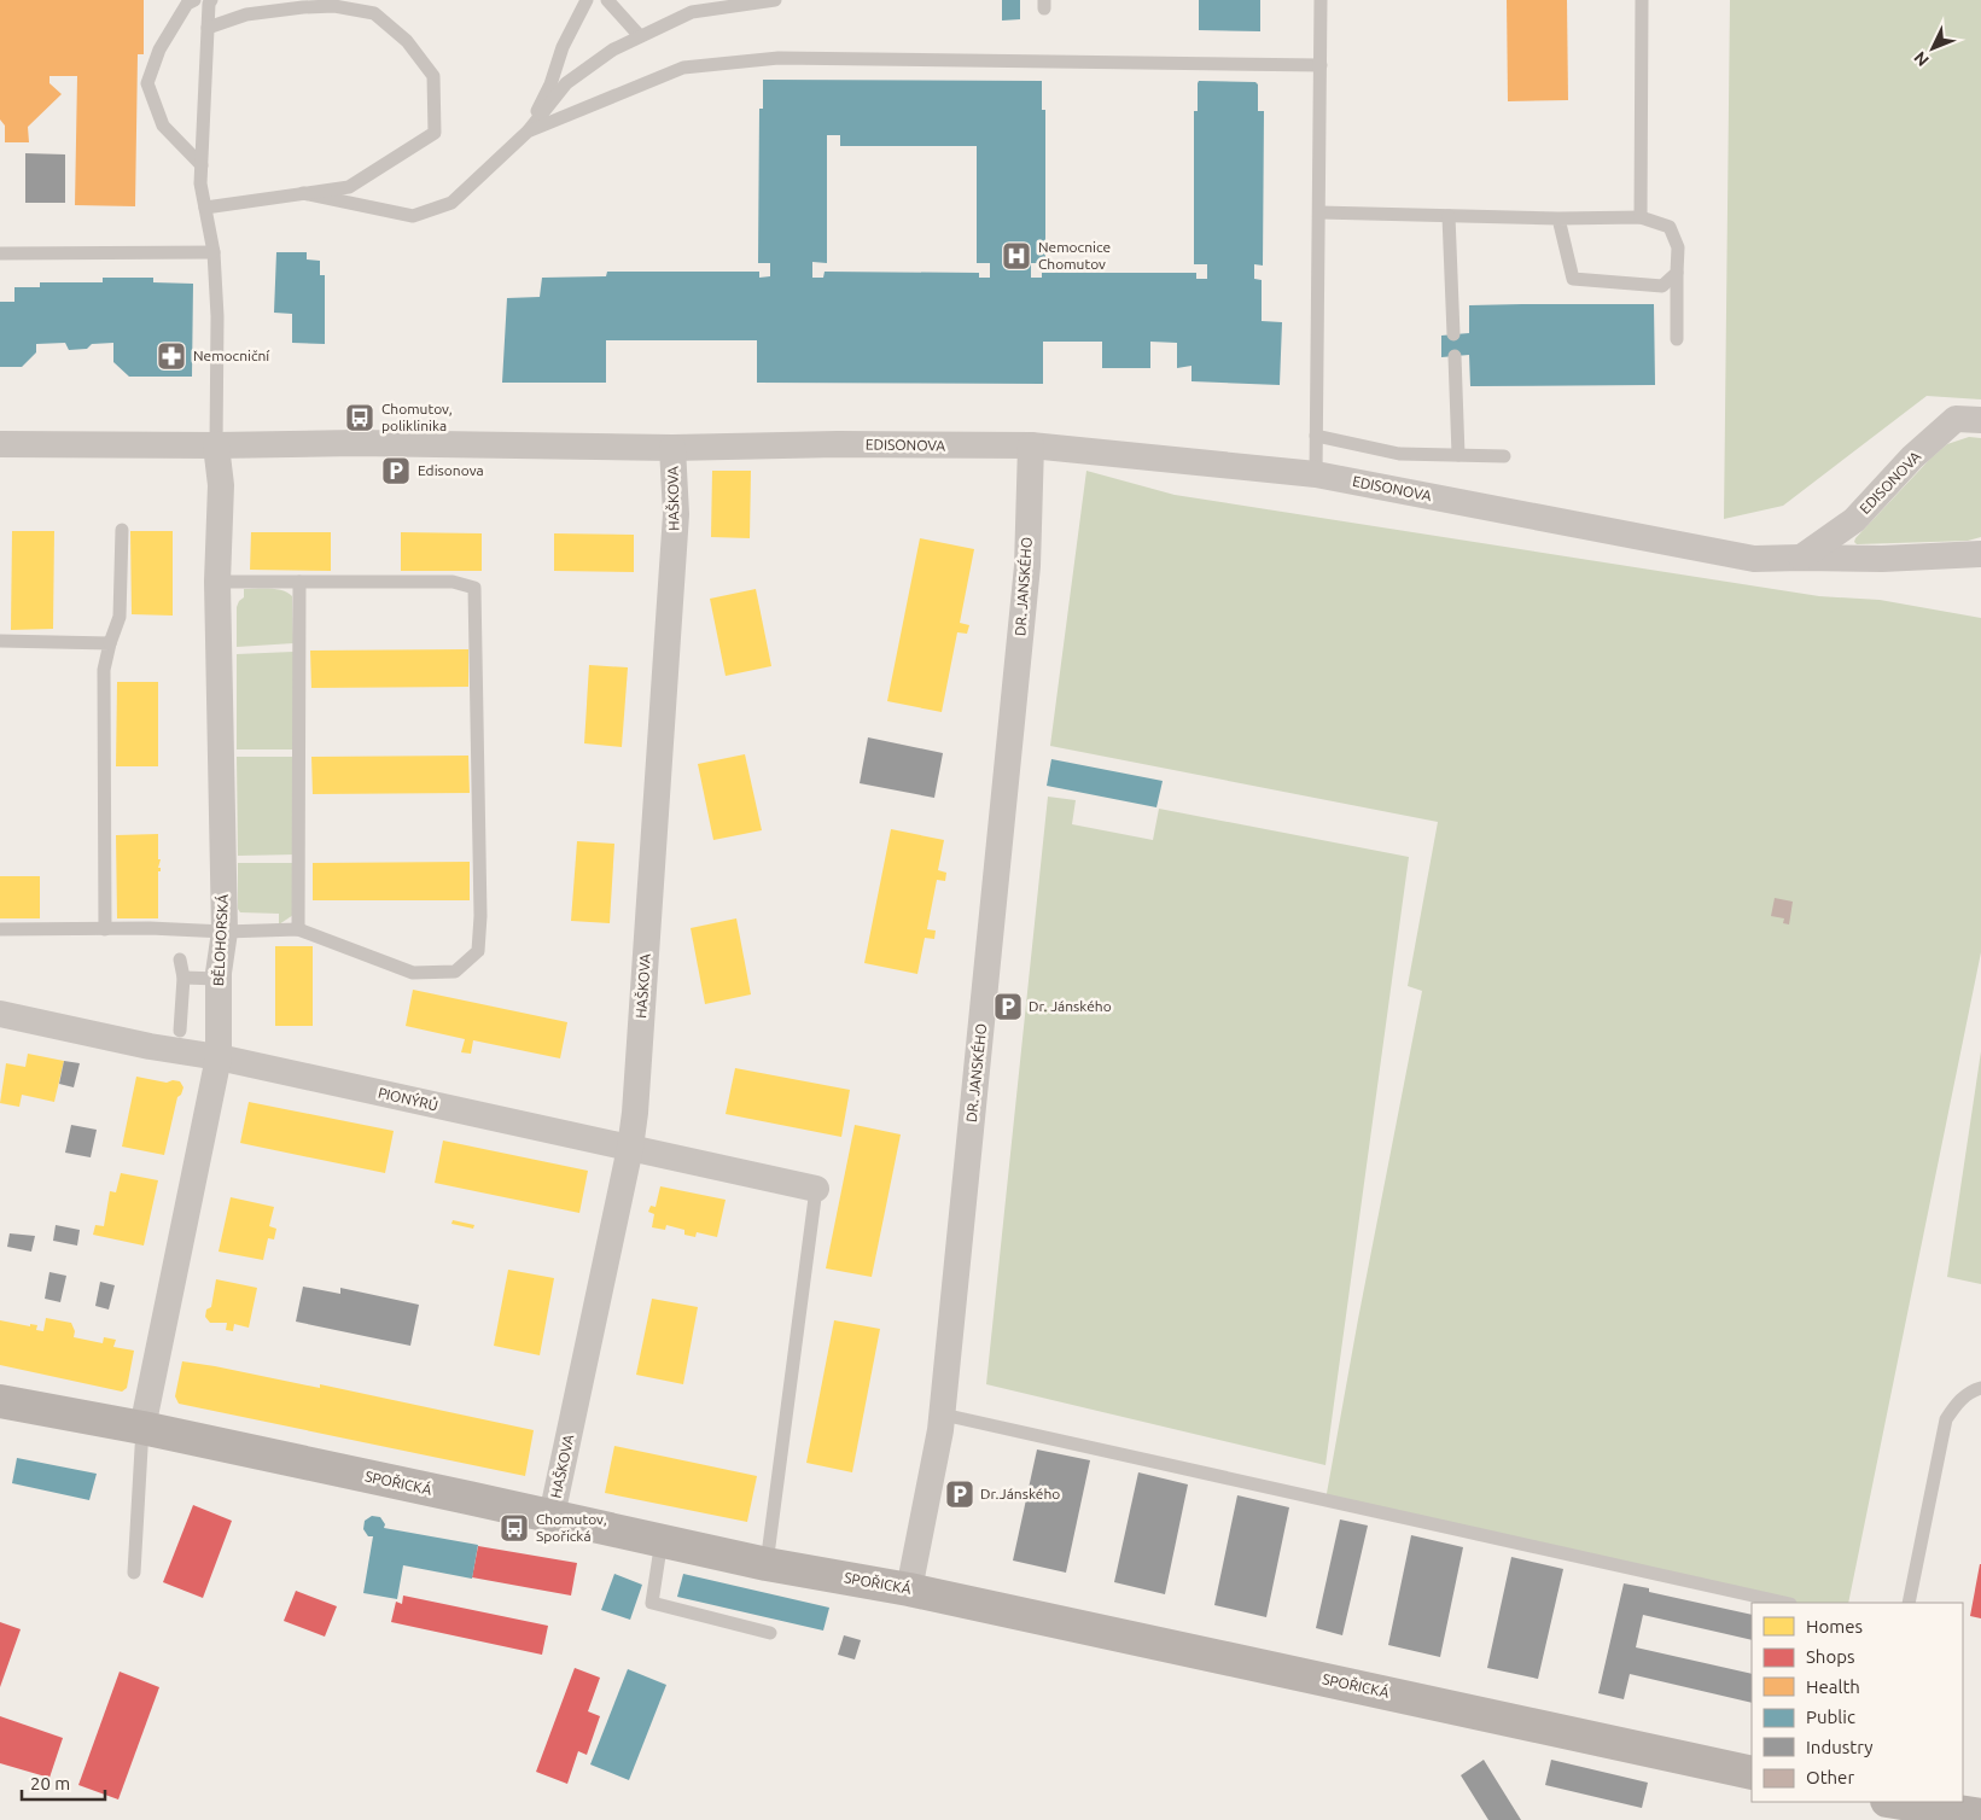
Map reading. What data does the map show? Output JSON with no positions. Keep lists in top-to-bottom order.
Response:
{
  "streets": {
    "street": [
      "EDISONOVA",
      "HAŠKOVA",
      "DR. JANSKÉHO",
      "BĚLOHORSKÁ",
      "PIONÝRŮ",
      "SPOŘICKÁ"
    ]
  },
  "crossings": [
    ["EDISONOVA", "HAŠKOVA"],
    ["EDISONOVA", "DR. JANSKÉHO"],
    ["EDISONOVA", "BĚLOHORSKÁ"],
    ["HAŠKOVA", "PIONÝRŮ"],
    ["HAŠKOVA", "SPOŘICKÁ"],
    ["DR. JANSKÉHO", "SPOŘICKÁ"],
    ["BĚLOHORSKÁ", "PIONÝRŮ"],
    ["BĚLOHORSKÁ", "SPOŘICKÁ"]
  ],
  "places": {
    "hospital": ["Nemocnice Chomutov"],
    "pharmacy": ["Nemocniční"],
    "bus stop": ["Chomutov, poliklinika", "Chomutov, Spořická"],
    "parking": ["Edisonova", "Dr. Jánského", "Dr.Jánského"]
  },
  "legend": [
    "Homes",
    "Shops",
    "Health",
    "Public",
    "Industry",
    "Other"
  ],
  "scale_bar": "20 m",
  "north": "bottom left"
}
